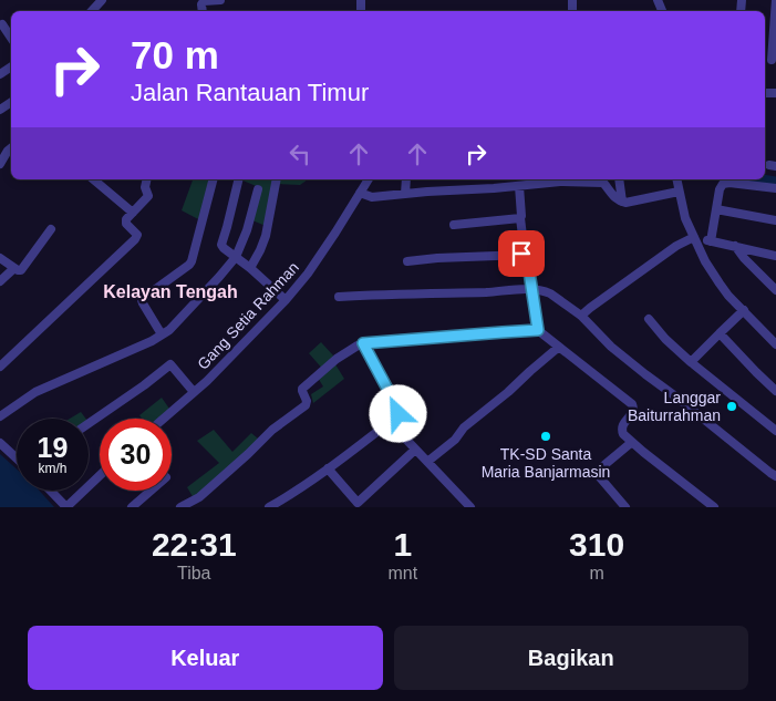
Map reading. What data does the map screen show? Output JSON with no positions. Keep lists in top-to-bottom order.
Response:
{
  "streets": {
    "street": ["Gang Setia Rahman"]
  },
  "districts": ["Kelayan Tengah"],
  "places": ["Langgar Baiturrahman", "TK-SD Santa Maria Banjarmasin"],
  "page": {
    "turn": ["70 m", "Jalan Rantauan Timur"],
    "speed": "19 km/h",
    "limit": "30",
    "eta": [
      "22:31",
      "Tiba",
      "1",
      "mnt",
      "310",
      "m"
    ],
    "buttons": ["Keluar", "Bagikan"]
  }
}
